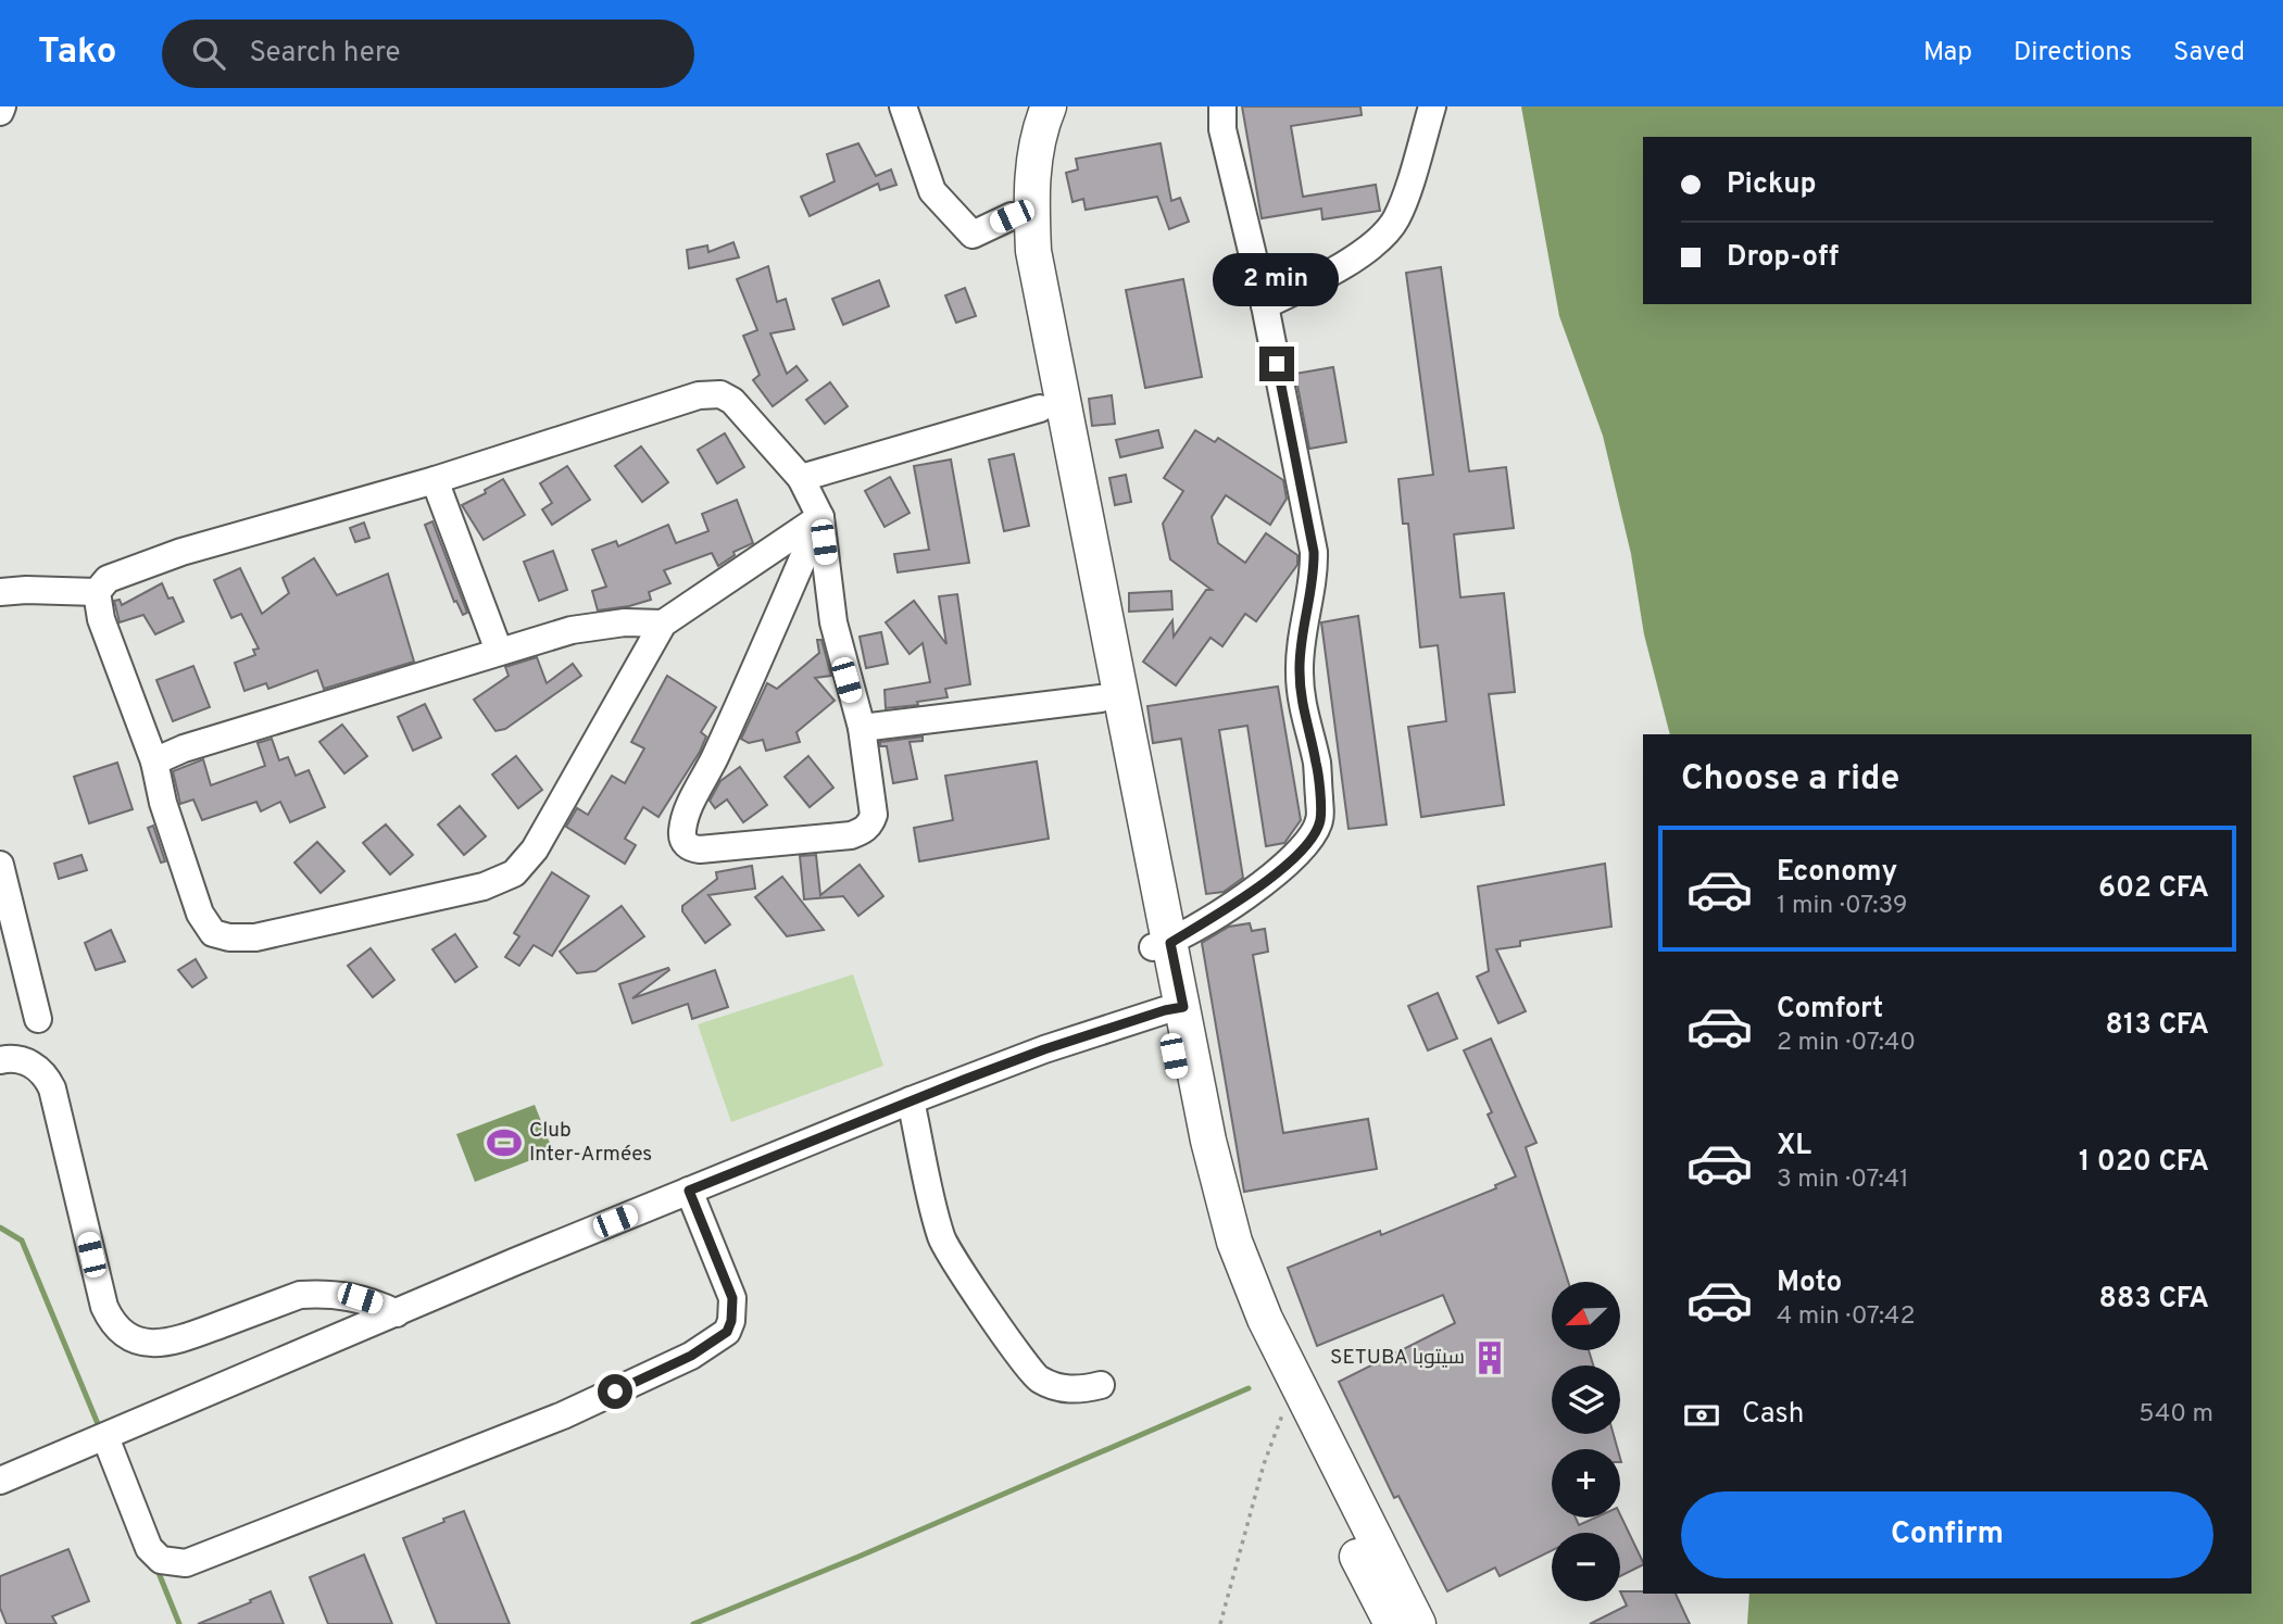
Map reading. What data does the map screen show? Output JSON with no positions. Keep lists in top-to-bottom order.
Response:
{
  "places": {
    "sports": ["Club Inter-Armées"],
    "building": ["SETUBA سيتوبا"]
  },
  "north": "bottom left",
  "page": {
    "header": "Tako",
    "search": "Search here",
    "nav": ["Map", "Directions", "Saved"],
    "banner": ["Pickup", "Drop-off"],
    "bubble": "2 min",
    "heading": "Choose a ride",
    "list": [
      {
        "name": "Economy",
        "note": "1 min · 07:39",
        "value": "602 CFA"
      },
      {
        "name": "Comfort",
        "note": "2 min · 07:40",
        "value": "813 CFA"
      },
      {
        "name": "XL",
        "note": "3 min · 07:41",
        "value": "1 020 CFA"
      },
      {
        "name": "Moto",
        "note": "4 min · 07:42",
        "value": "883 CFA"
      }
    ],
    "map_buttons": ["+", "−"],
    "pay": ["Cash", "540 m"],
    "buttons": "Confirm"
  }
}
